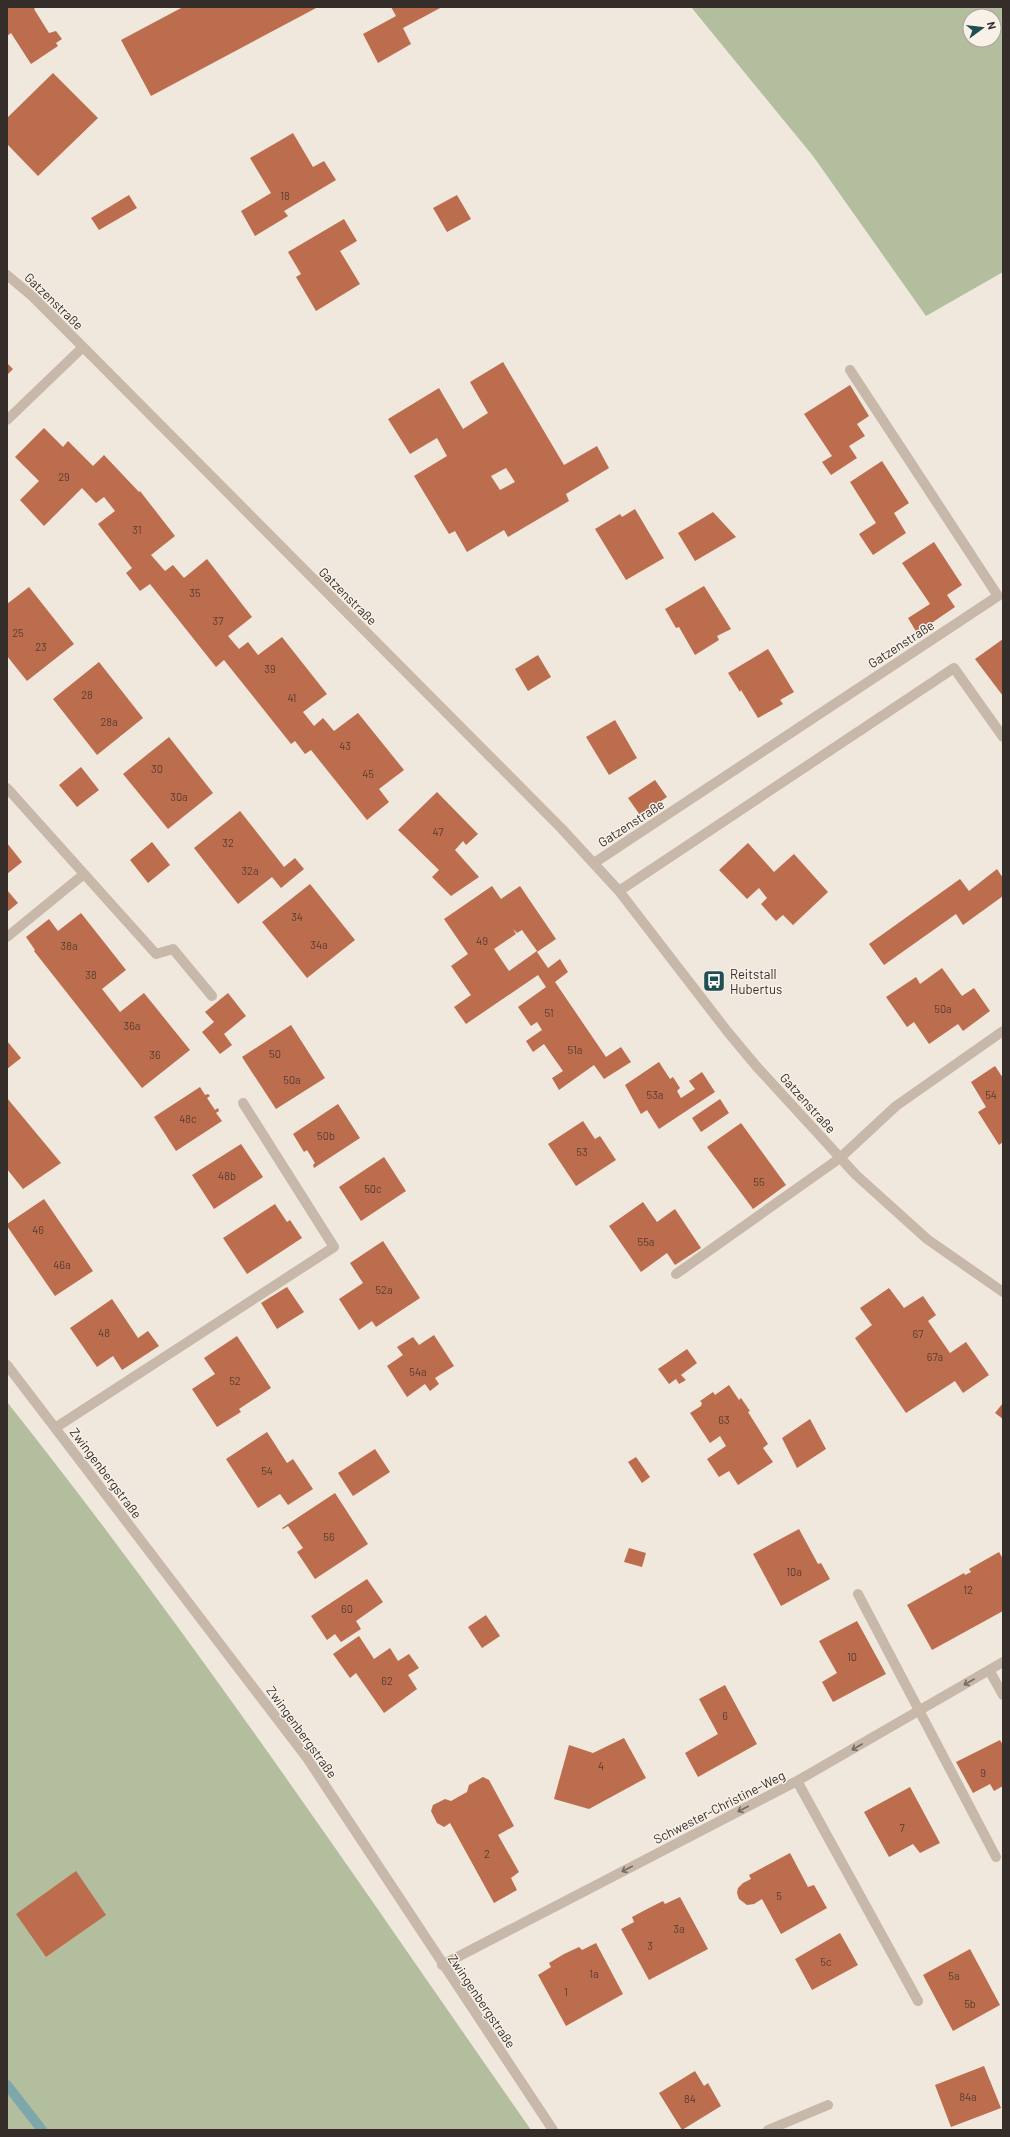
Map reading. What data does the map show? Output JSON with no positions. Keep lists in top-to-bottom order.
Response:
{
  "streets": {
    "street": ["Gatzenstraße", "Zwingenbergstraße", "Schwester-Christine-Weg"]
  },
  "crossings": [
    ["Zwingenbergstraße", "Schwester-Christine-Weg"]
  ],
  "one_way": ["Schwester-Christine-Weg"],
  "places": {
    "bus stop": ["Reitstall Hubertus"]
  },
  "house_numbers": [
    "18",
    "29",
    "31",
    "35",
    "37",
    "25",
    "23",
    "39",
    "28",
    "41",
    "28a",
    "43",
    "30",
    "45",
    "30a",
    "47",
    "32",
    "32a",
    "34",
    "49",
    "34a",
    "38a",
    "38",
    "50a",
    "51",
    "36a",
    "51a",
    "50",
    "36",
    "50a",
    "53a",
    "54",
    "48c",
    "50b",
    "53",
    "48b",
    "55",
    "50c",
    "46",
    "55a",
    "46a",
    "52a",
    "48",
    "67",
    "67a",
    "54a",
    "52",
    "63",
    "54",
    "56",
    "10a",
    "12",
    "60",
    "10",
    "62",
    "6",
    "4",
    "9",
    "7",
    "2",
    "5",
    "3a",
    "3",
    "5c",
    "1a",
    "5a",
    "1",
    "5b",
    "84a",
    "84"
  ],
  "north": "right"
}
